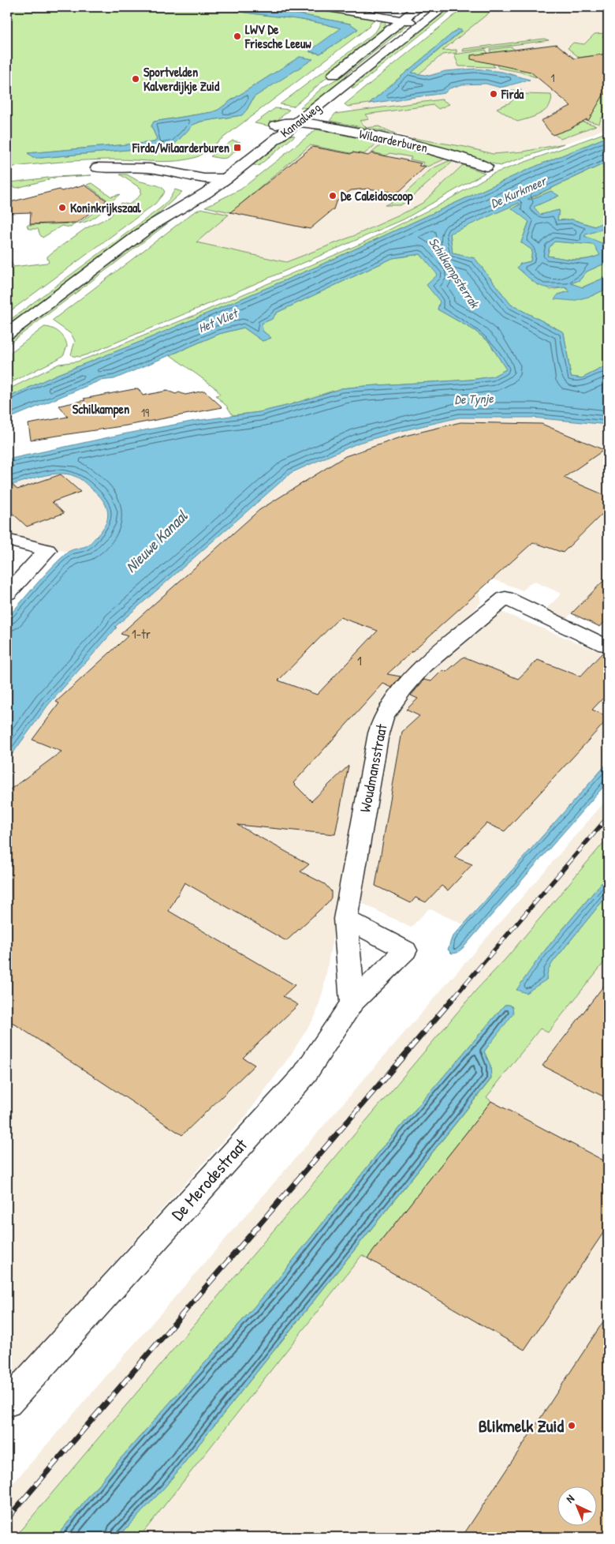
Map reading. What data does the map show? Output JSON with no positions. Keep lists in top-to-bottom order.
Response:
{
  "streets": {
    "main road": [
      "Kanaalweg",
      "Wilaarderburen",
      "Woudmansstraat",
      "De Merodestraat"
    ]
  },
  "crossings": [
    ["Kanaalweg", "Wilaarderburen"],
    ["Woudmansstraat", "De Merodestraat"]
  ],
  "districts": ["Schilkampen"],
  "water": [
    "De Kurkmeer",
    "Schilkampsterrak",
    "Het Vliet",
    "De Tynje",
    "Nieuwe Kanaal"
  ],
  "places": {
    "other": [
      "LWV De Friesche Leeuw",
      "Sportvelden Kalverdijkje Zuid",
      "Firda",
      "De Caleidoscoop",
      "Koninkrijkszaal",
      "Blikmelk Zuid"
    ],
    "transit": ["Firda/Wilaarderburen"]
  },
  "house_numbers": [
    "1",
    "19",
    "1-tr",
    "1"
  ],
  "north": "top left"
}
